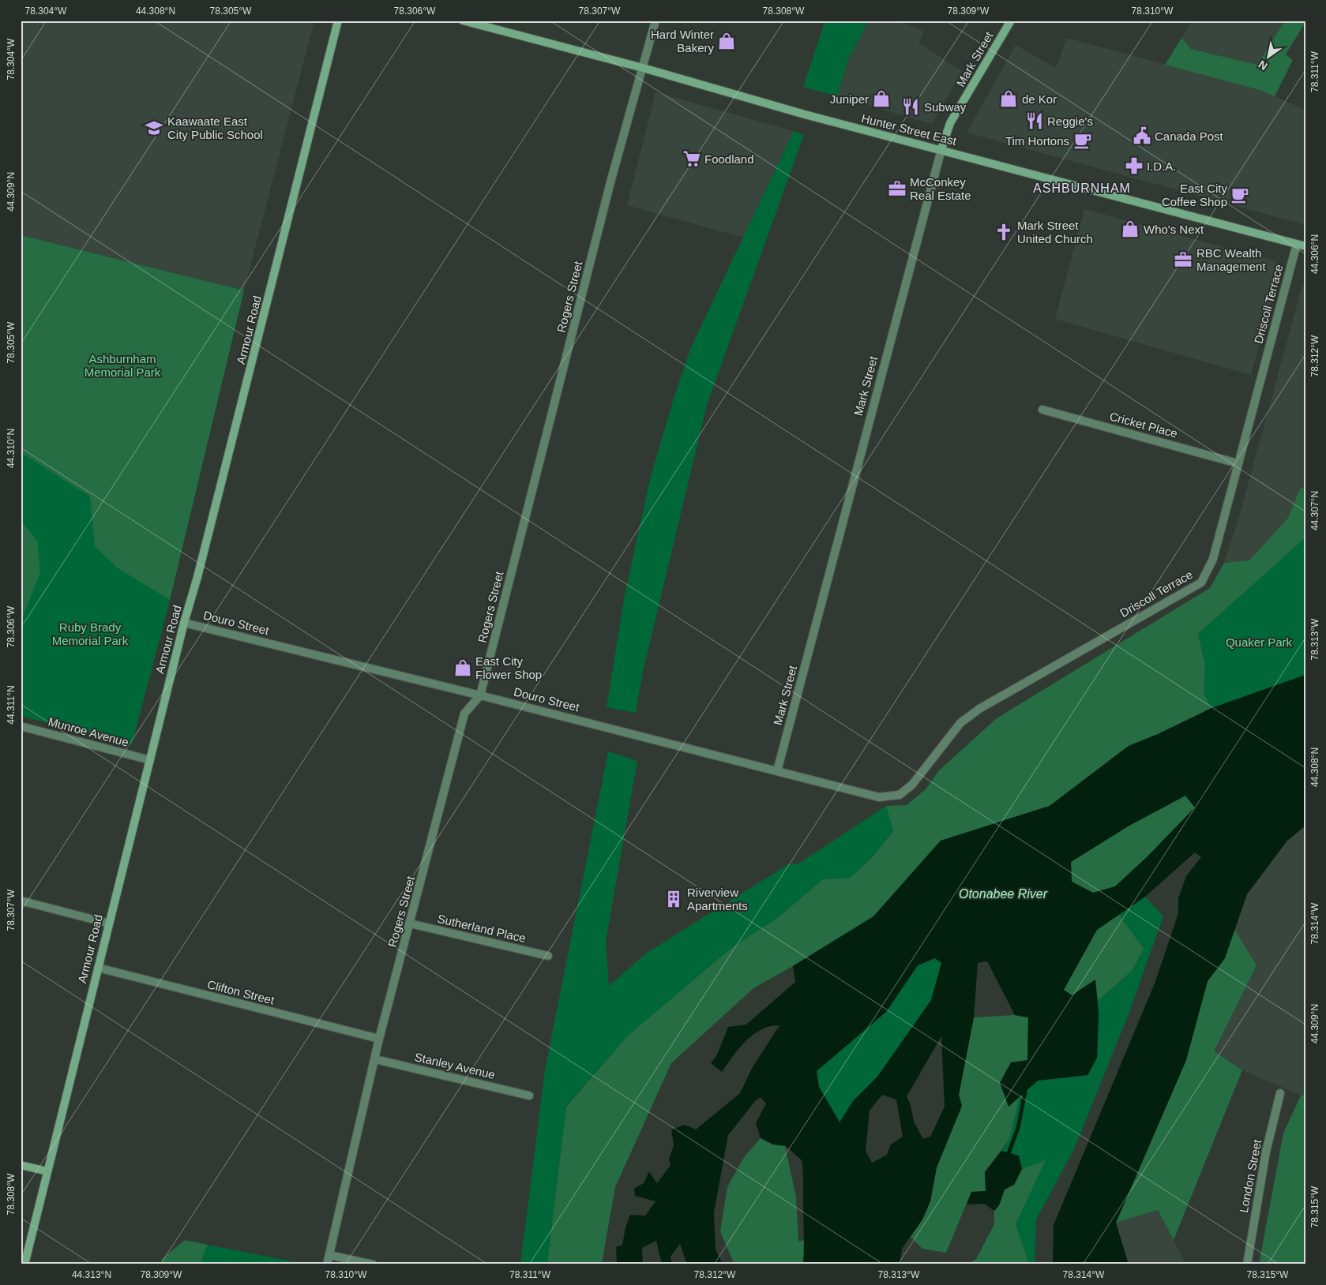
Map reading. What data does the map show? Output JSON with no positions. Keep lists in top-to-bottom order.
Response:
{
  "streets": {
    "main road": ["Mark Street", "Hunter Street East", "Armour Road"],
    "street": [
      "Rogers Street",
      "Driscoll Terrace",
      "Cricket Place",
      "Douro Street",
      "Munroe Avenue",
      "Sutherland Place",
      "Clifton Street",
      "Stanley Avenue",
      "London Street"
    ]
  },
  "crossings": [
    ["Mark Street", "Hunter Street East"],
    ["Mark Street", "Douro Street"],
    ["Hunter Street East", "Rogers Street"],
    ["Hunter Street East", "Driscoll Terrace"],
    ["Rogers Street", "Douro Street"],
    ["Rogers Street", "Sutherland Place"],
    ["Rogers Street", "Clifton Street"],
    ["Rogers Street", "Stanley Avenue"],
    ["Driscoll Terrace", "Cricket Place"],
    ["Driscoll Terrace", "Douro Street"],
    ["Armour Road", "Douro Street"],
    ["Armour Road", "Munroe Avenue"],
    ["Armour Road", "Clifton Street"]
  ],
  "districts": ["ASHBURNHAM"],
  "water": ["Otonabee River"],
  "parks": ["Ashburnham Memorial Park", "Ruby Brady Memorial Park", "Quaker Park"],
  "places": {
    "shop": [
      "Hard Winter Bakery",
      "Juniper",
      "de Kor",
      "Who's Next",
      "East City Flower Shop"
    ],
    "restaurant": ["Subway", "Reggie's"],
    "school or university": ["Kaawaate East City Public School"],
    "public building": ["Canada Post"],
    "cafe": ["Tim Hortons", "East City Coffee Shop"],
    "supermarket": ["Foodland"],
    "pharmacy": ["I.D.A."],
    "office": ["McConkey Real Estate", "RBC Wealth Management"],
    "church": ["Mark Street United Church"],
    "building": ["Riverview Apartments"]
  },
  "north": "bottom left",
  "coordinates": [
    "78.304°W",
    "44.308°N",
    "78.305°W",
    "78.306°W",
    "78.307°W",
    "78.308°W",
    "78.309°W",
    "78.310°W",
    "78.311°W",
    "44.309°N",
    "44.306°N",
    "78.312°W",
    "44.310°N",
    "44.307°N",
    "78.313°W",
    "44.311°N",
    "78.314°W",
    "78.315°W",
    "44.313°N"
  ]
}
